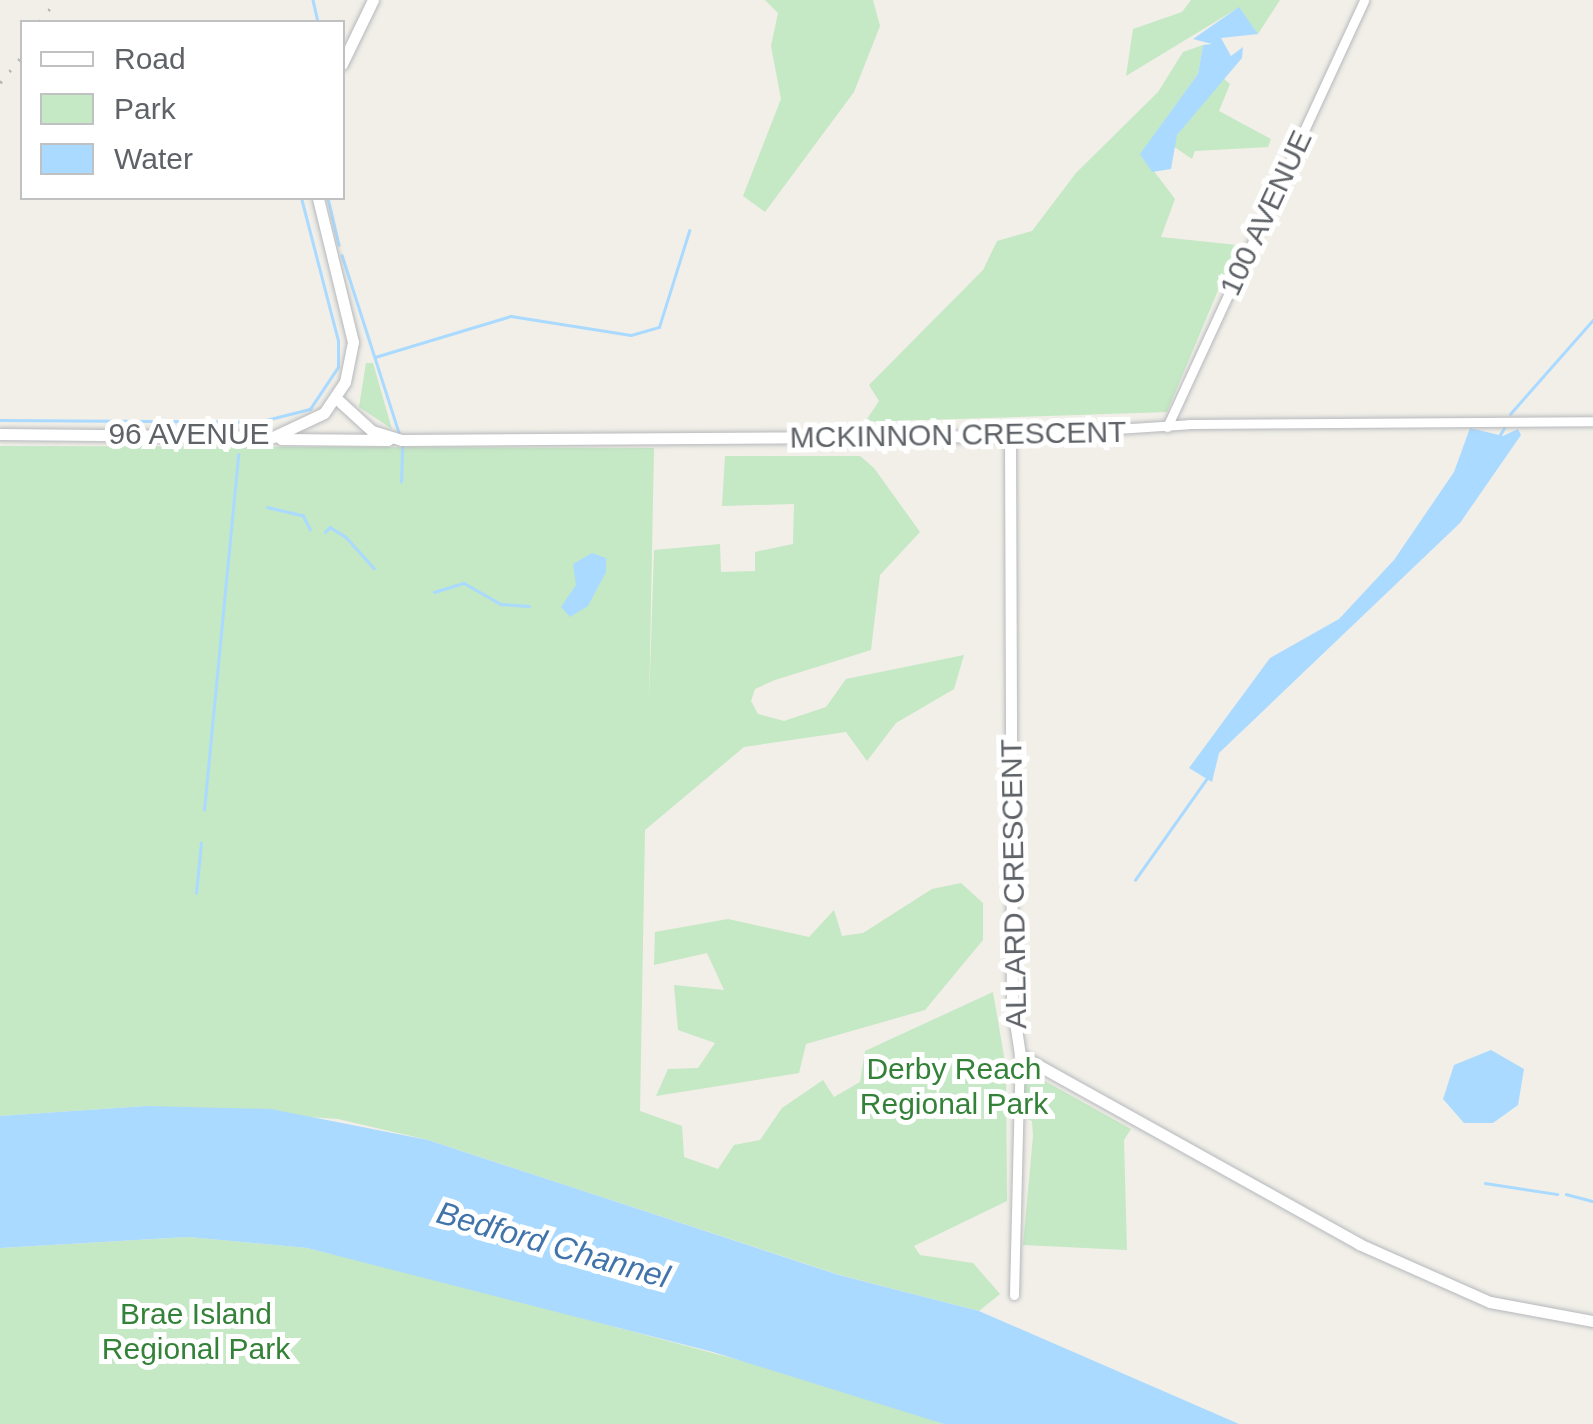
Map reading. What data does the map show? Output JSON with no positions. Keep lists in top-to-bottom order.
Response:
{
  "streets": {
    "street": [
      "100 AVENUE",
      "96 AVENUE",
      "MCKINNON CRESCENT",
      "ALLARD CRESCENT"
    ]
  },
  "crossings": [
    ["100 AVENUE", "MCKINNON CRESCENT"],
    ["96 AVENUE", "MCKINNON CRESCENT"],
    ["MCKINNON CRESCENT", "ALLARD CRESCENT"]
  ],
  "water": ["Bedford Channel"],
  "parks": ["Derby Reach Regional Park", "Brae Island Regional Park"],
  "legend": ["Road", "Park", "Water"]
}
